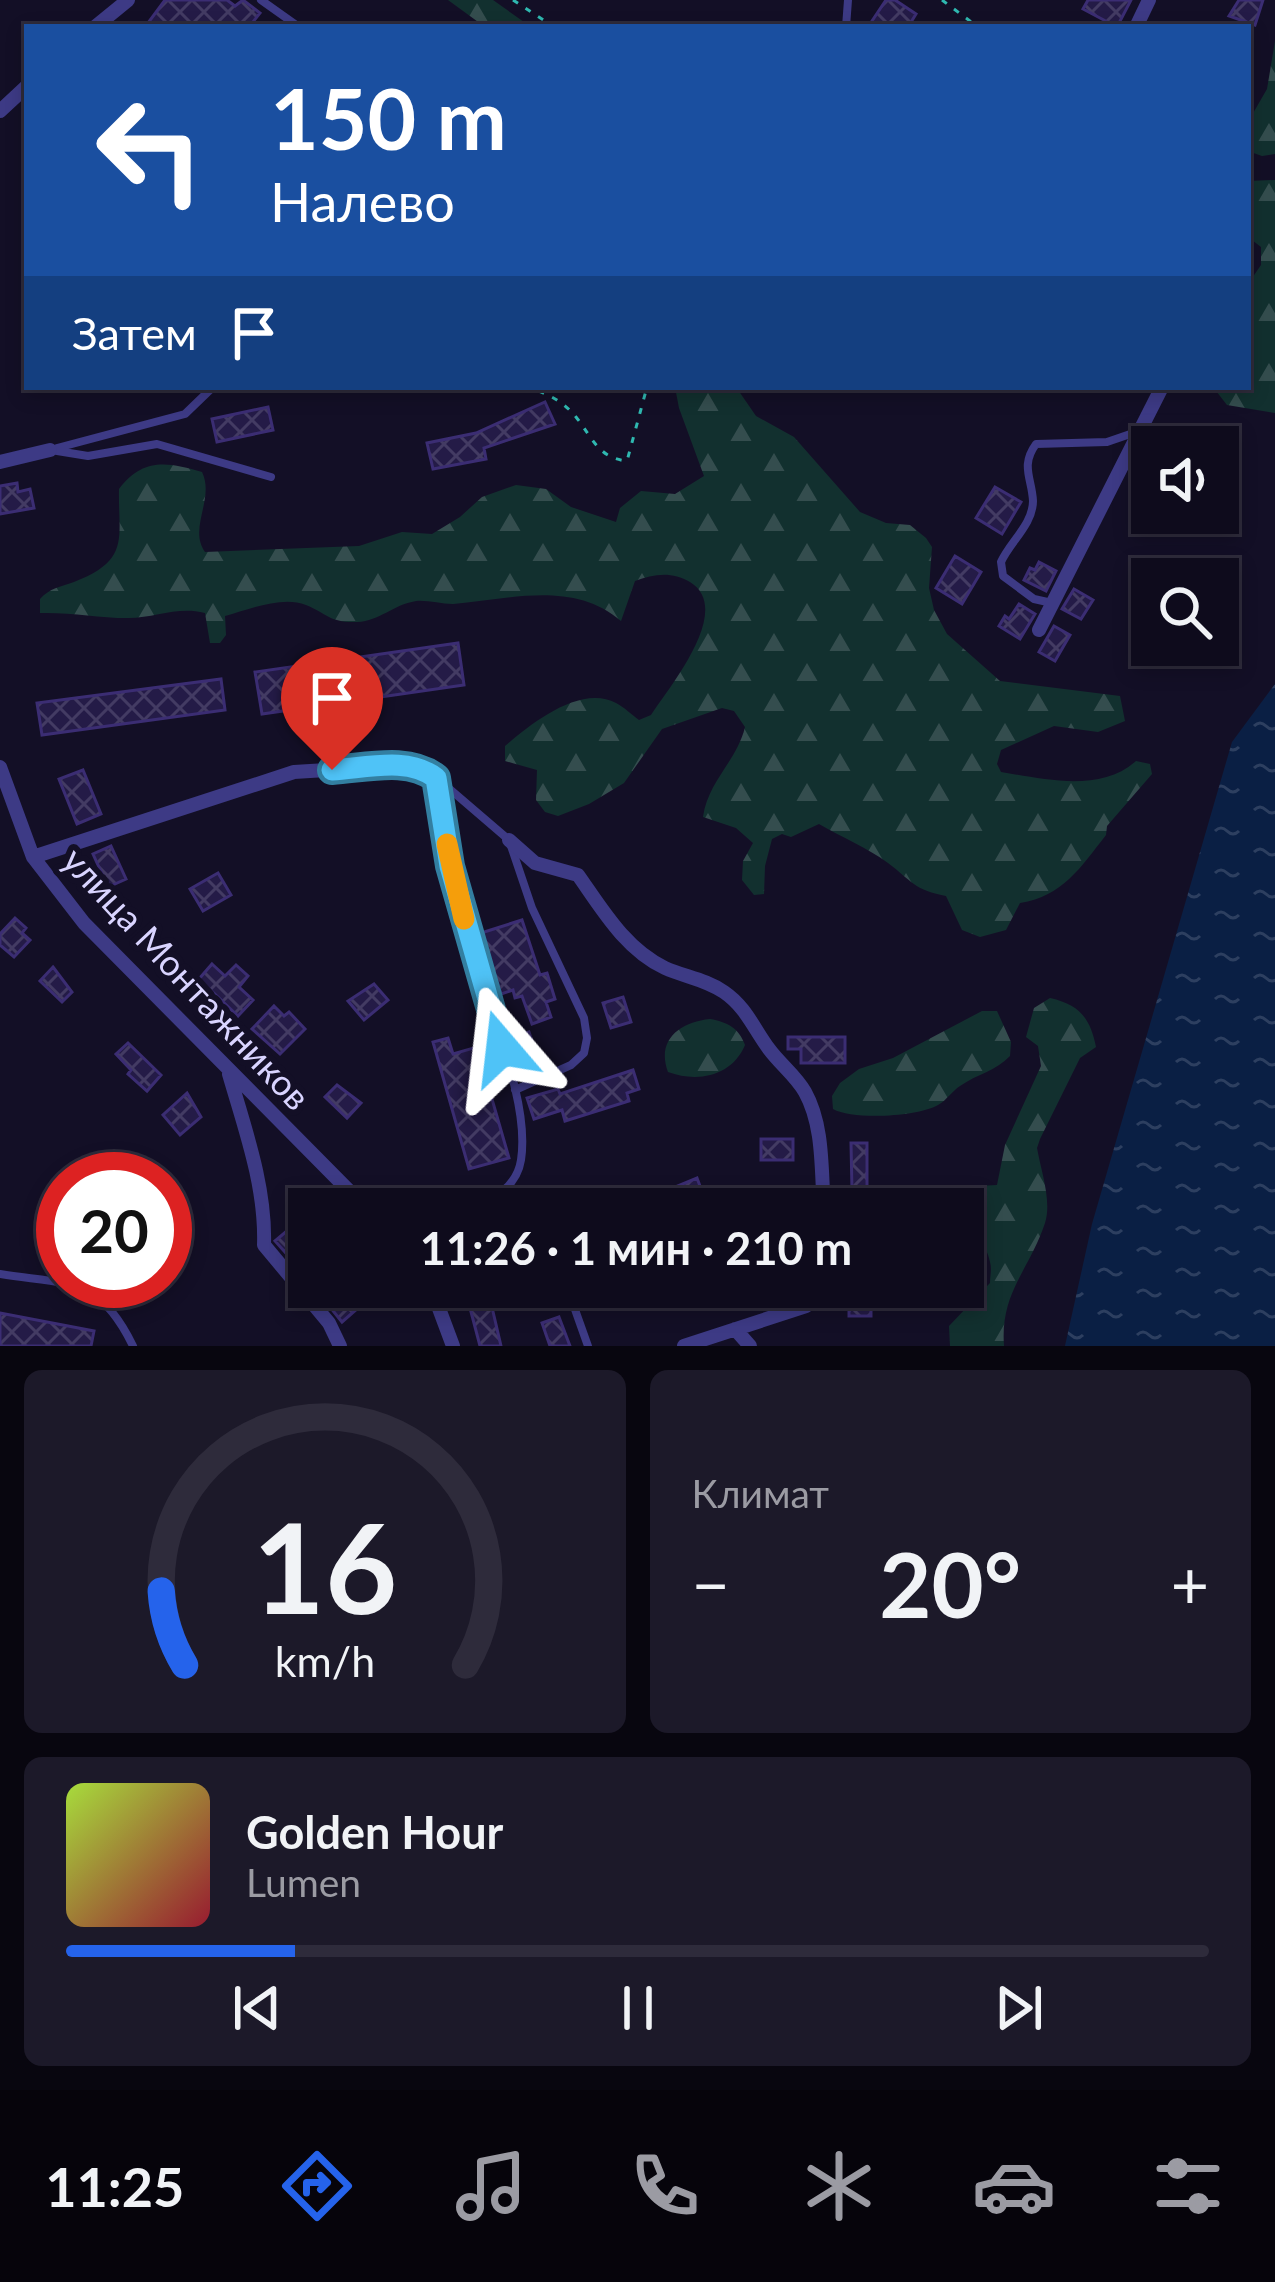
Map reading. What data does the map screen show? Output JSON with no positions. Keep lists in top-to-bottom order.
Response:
{
  "streets": {
    "street": ["улица Монтажников"]
  },
  "page": {
    "turn": ["150 m", "Налево"],
    "then": "Затем",
    "limit": "20",
    "trip": "11:26 · 1 мин · 210 m",
    "tile": "Климат",
    "heat": ["−", "20°", "+"],
    "song": ["Golden Hour", "Lumen"],
    "tabs": "11:25",
    "gauge": ["16", "km/h"]
  }
}
